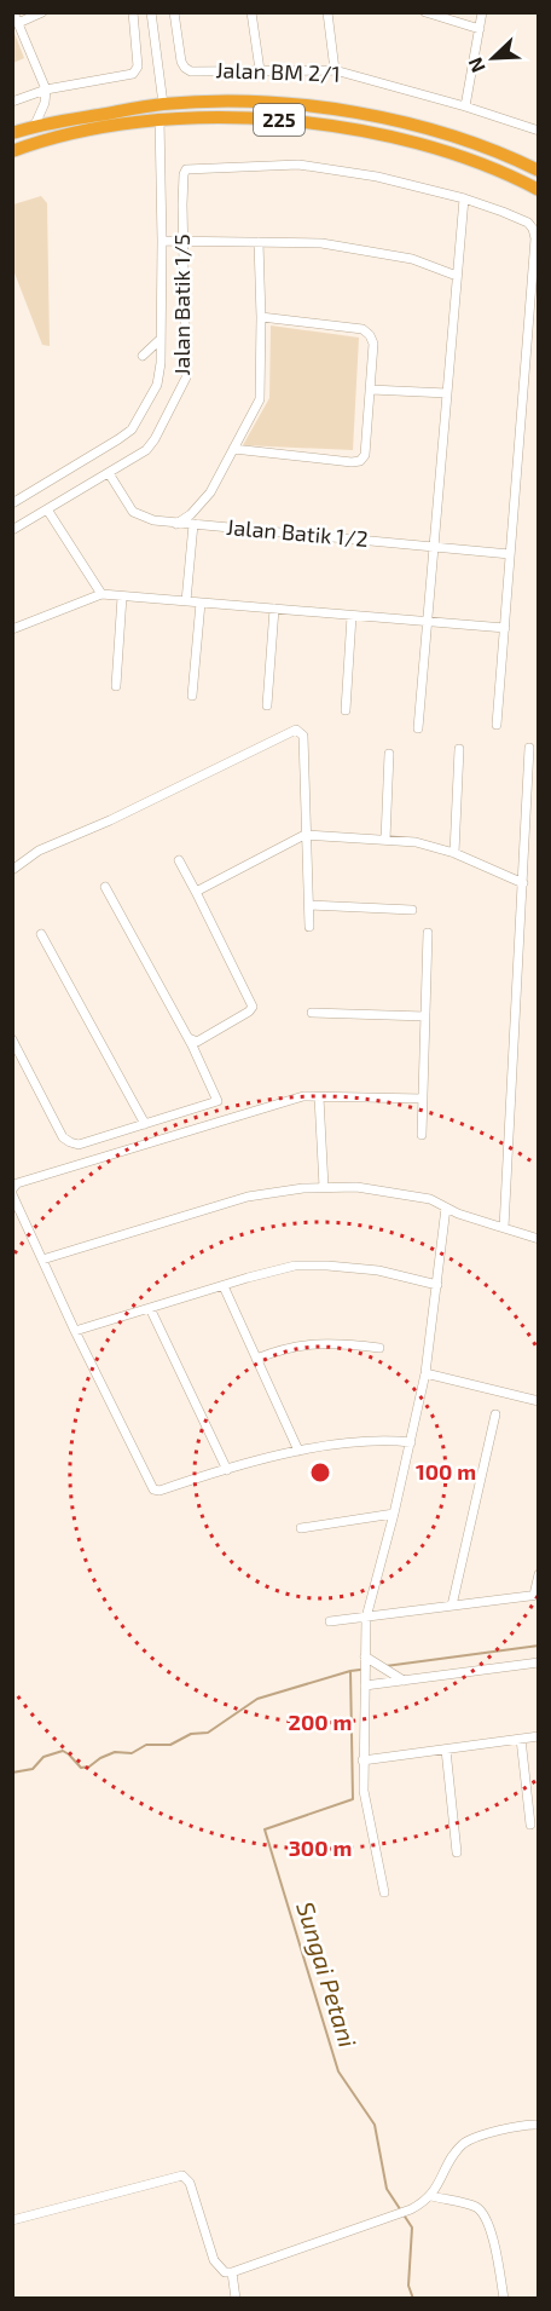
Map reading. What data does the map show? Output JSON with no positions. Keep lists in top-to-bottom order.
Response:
{
  "streets": {
    "highway": ["225"],
    "street": ["Jalan BM 2/1", "Jalan Batik 1/5", "Jalan Batik 1/2"]
  },
  "crossings": [
    ["Jalan Batik 1/5", "Jalan Batik 1/2"]
  ],
  "water": ["Sungai Petani"],
  "north": "bottom left",
  "rings": ["100 m", "200 m", "300 m"]
}
